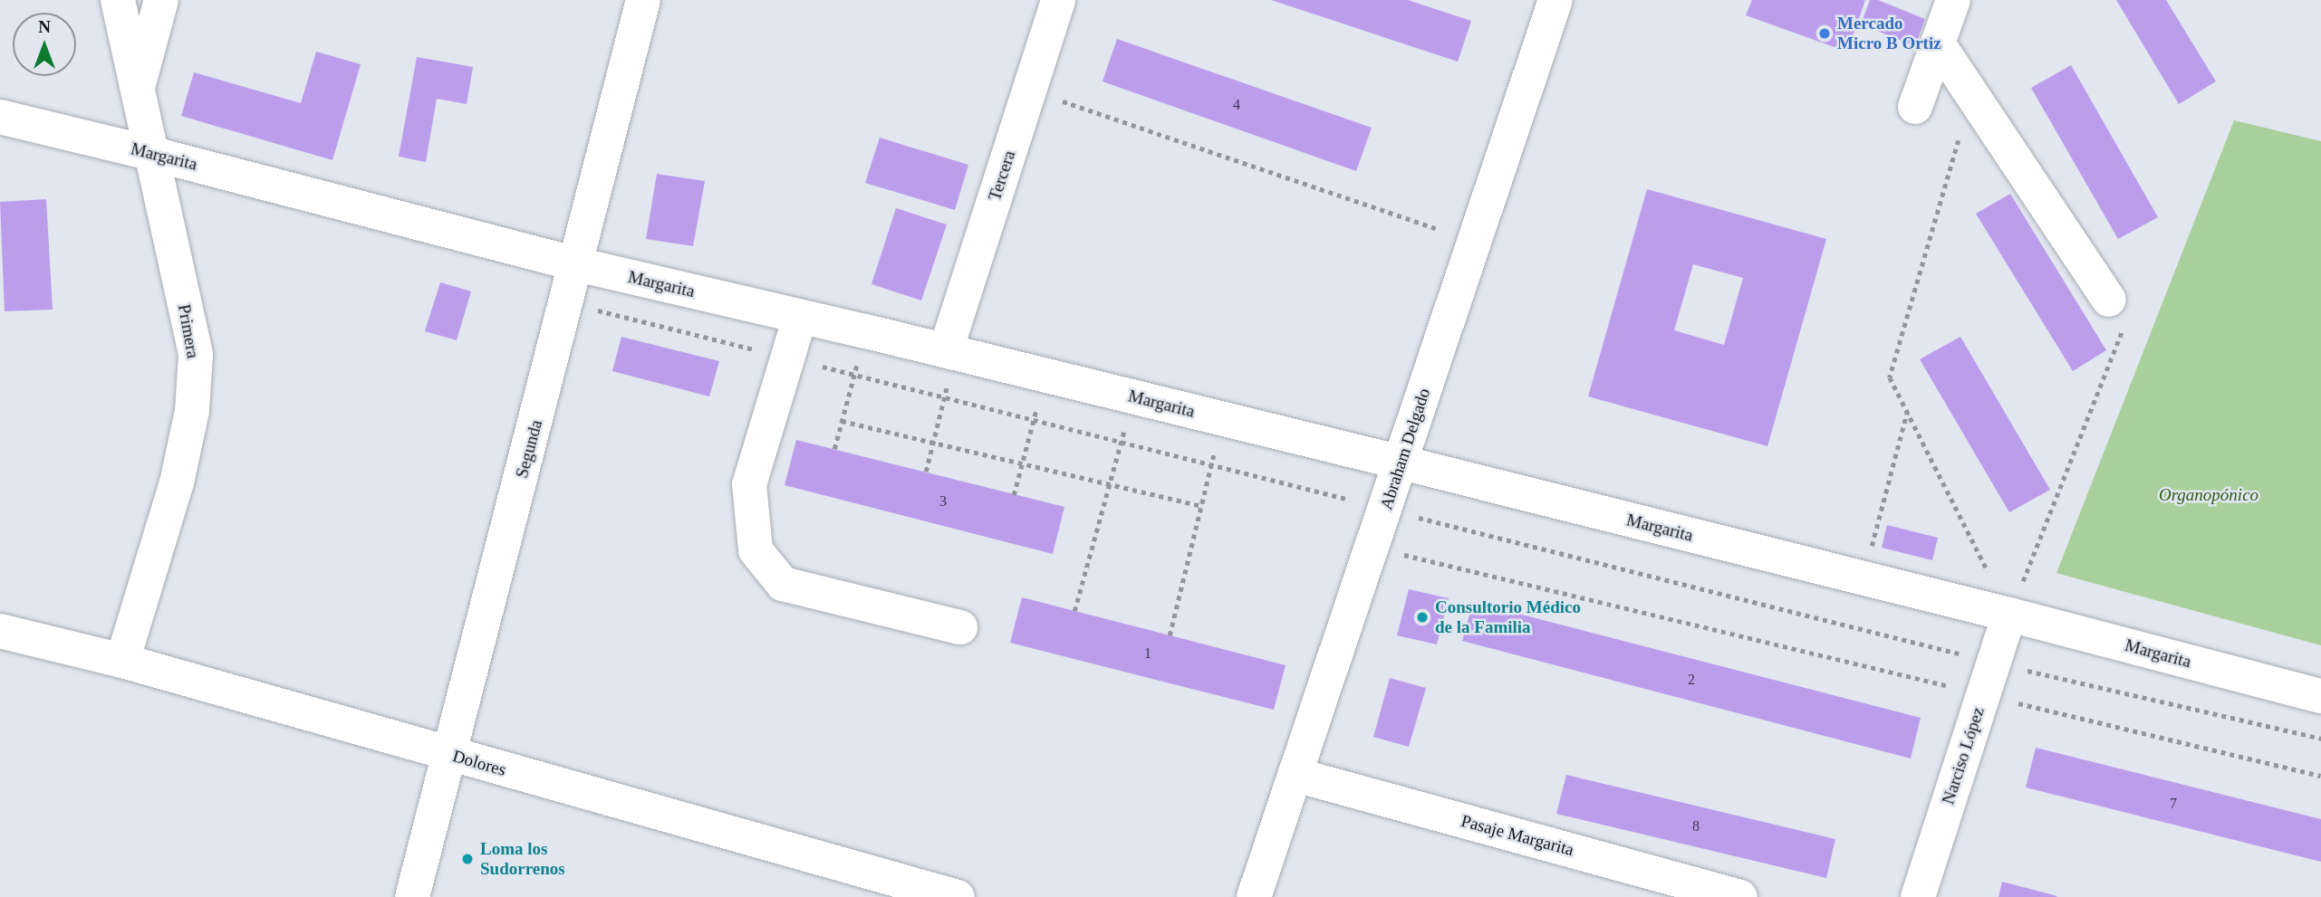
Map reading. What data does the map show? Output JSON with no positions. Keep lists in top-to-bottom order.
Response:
{
  "streets": {
    "street": [
      "Margarita",
      "Tercera",
      "Primera",
      "Segunda",
      "Abraham Delgado",
      "Narciso López",
      "Dolores",
      "Pasaje Margarita"
    ]
  },
  "crossings": [
    ["Margarita", "Tercera"],
    ["Margarita", "Primera"],
    ["Margarita", "Segunda"],
    ["Margarita", "Abraham Delgado"],
    ["Margarita", "Narciso López"],
    ["Primera", "Dolores"],
    ["Segunda", "Dolores"],
    ["Abraham Delgado", "Pasaje Margarita"]
  ],
  "parks": ["Organopónico"],
  "places": ["Mercado Micro B Ortiz", "Consultorio Médico de la Familia", "Loma los Sudorrenos"],
  "house_numbers": [
    "4",
    "3",
    "1",
    "2",
    "7",
    "8"
  ],
  "north": "top"
}
